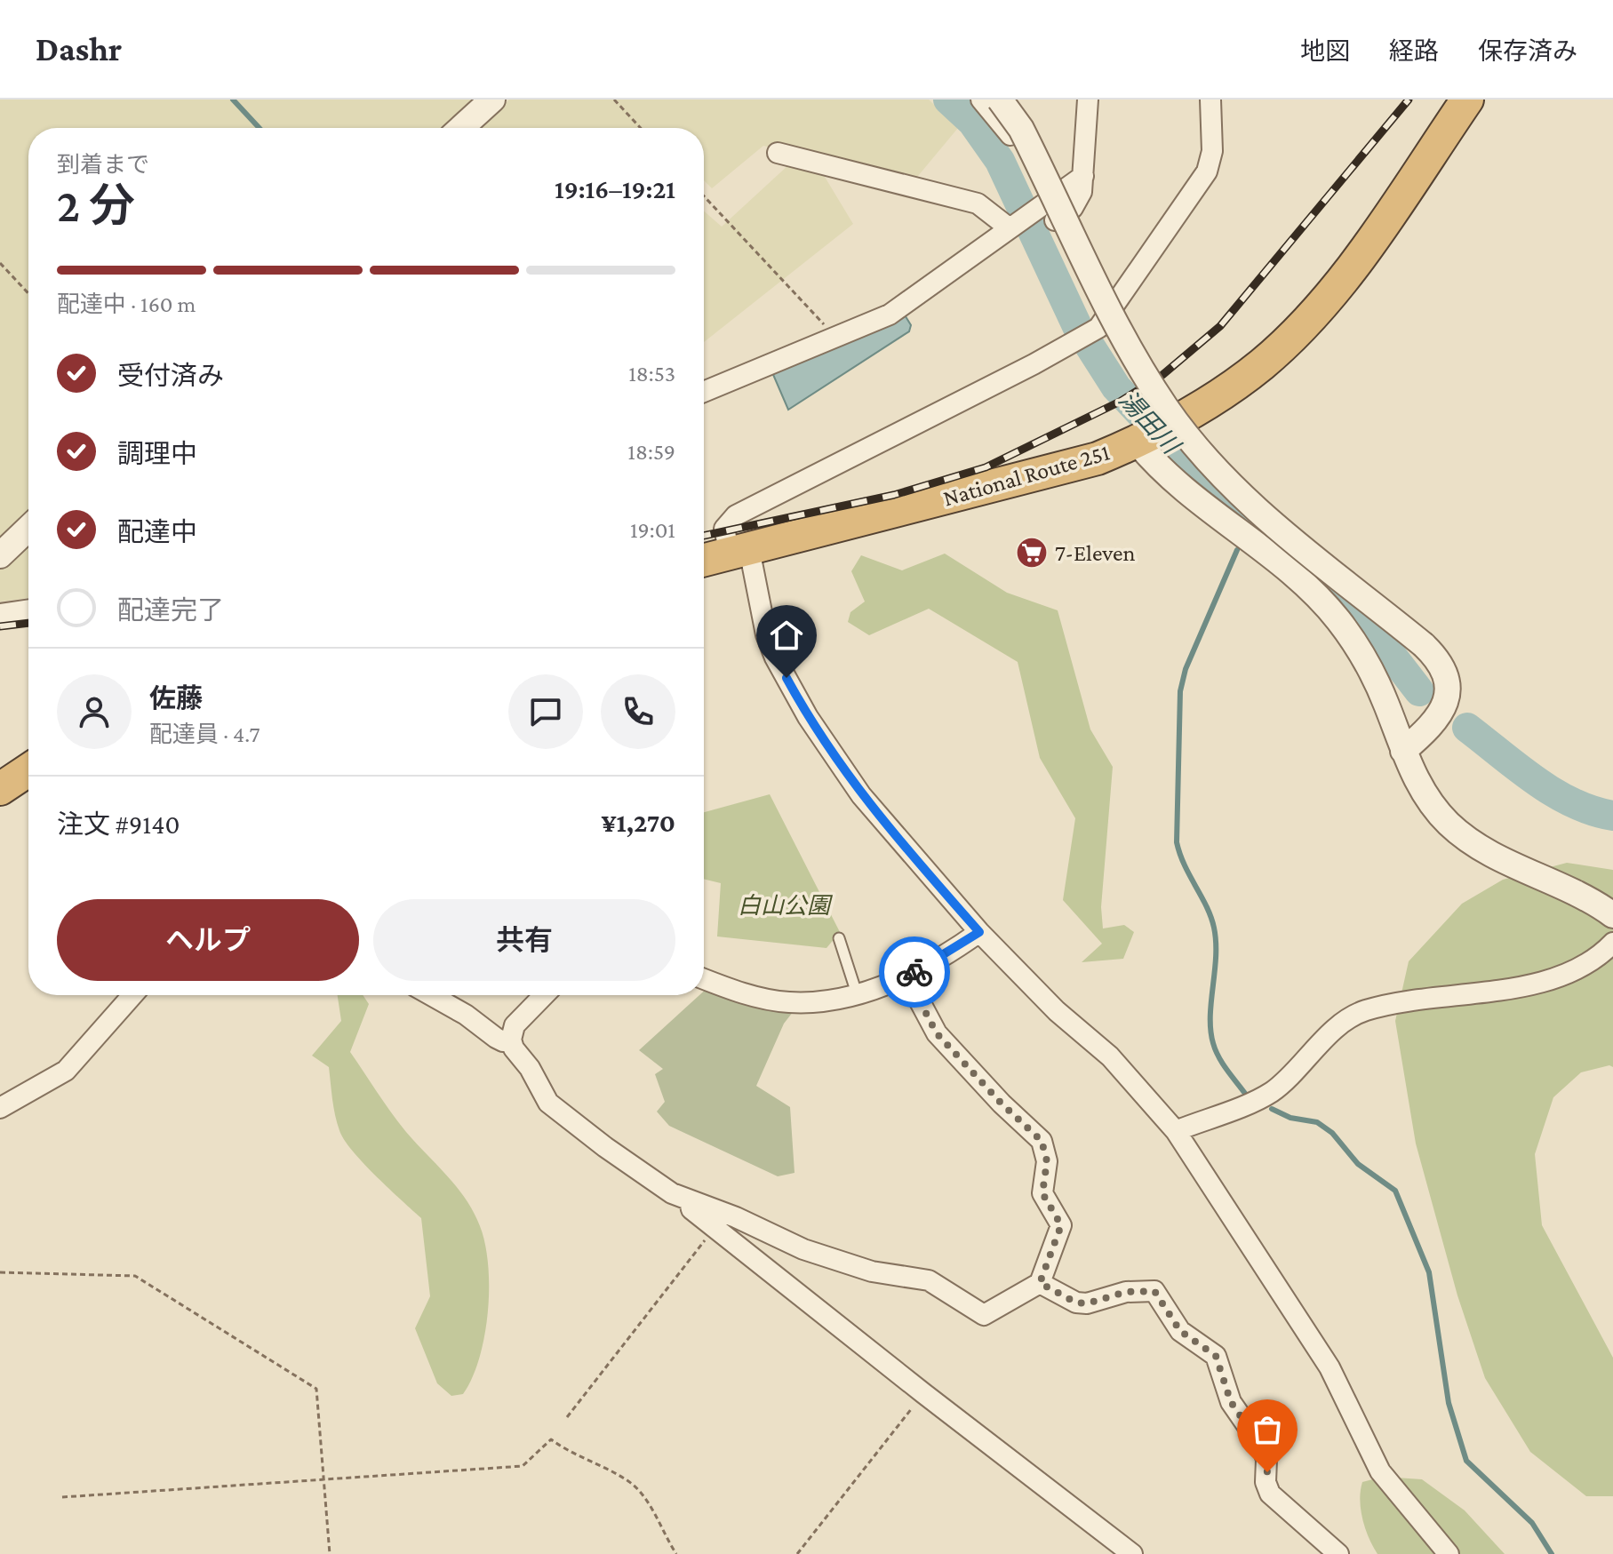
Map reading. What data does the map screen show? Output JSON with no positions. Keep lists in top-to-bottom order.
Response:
{
  "streets": {
    "highway": ["National Route 251"]
  },
  "water": ["湯田川"],
  "parks": ["白山公園"],
  "places": {
    "supermarket": ["7-Eleven"]
  },
  "page": {
    "header": "Dashr",
    "nav": ["地図", "経路", "保存済み"],
    "heading": ["2 分", "到着まで", "19:16–19:21"],
    "panel": [
      "佐藤",
      "配達員 · 4.7",
      "注文 #9140",
      "¥1,270"
    ],
    "bar": "配達中 · 160 m",
    "list": [
      ["受付済み", "18:53"],
      ["調理中", "18:59"],
      ["配達中", "19:01"],
      "配達完了"
    ],
    "buttons": ["ヘルプ", "共有"]
  }
}
